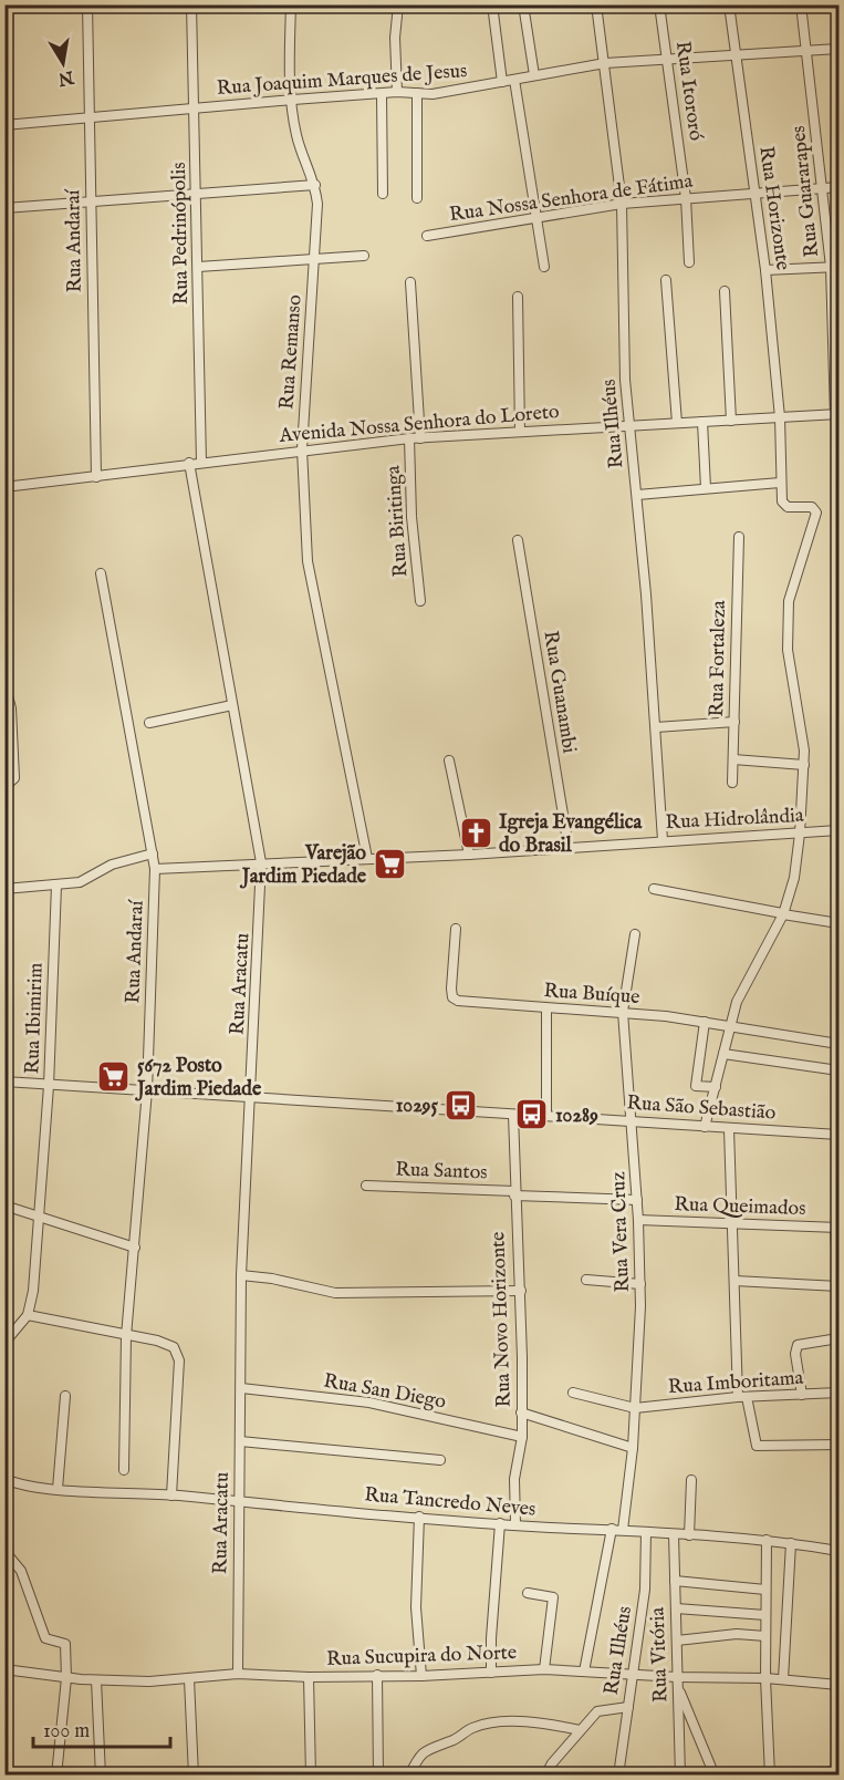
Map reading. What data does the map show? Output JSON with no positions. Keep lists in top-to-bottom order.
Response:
{
  "streets": {
    "street": [
      "Rua Joaquim Marques de Jesus",
      "Rua Itororó",
      "Rua Guararapes",
      "Rua Nossa Senhora de Fátima",
      "Rua Horizonte",
      "Rua Pedrinópolis",
      "Rua Andaraí",
      "Rua Remanso",
      "Avenida Nossa Senhora do Loreto",
      "Rua Ilhéus",
      "Rua Biritinga",
      "Rua Fortaleza",
      "Rua Guanambi",
      "Rua Hidrolândia",
      "Rua Aracatu",
      "Rua Buíque",
      "Rua Ibimirim",
      "Rua São Sebastião",
      "Rua Santos",
      "Rua Queimados",
      "Rua Vera Cruz",
      "Rua Novo Horizonte",
      "Rua Imboritama",
      "Rua San Diego",
      "Rua Tancredo Neves",
      "Rua Sucupira do Norte",
      "Rua Vitória"
    ]
  },
  "crossings": [
    ["Rua Joaquim Marques de Jesus", "Rua Itororó"],
    ["Rua Joaquim Marques de Jesus", "Rua Guararapes"],
    ["Rua Joaquim Marques de Jesus", "Rua Horizonte"],
    ["Rua Joaquim Marques de Jesus", "Rua Pedrinópolis"],
    ["Rua Joaquim Marques de Jesus", "Rua Andaraí"],
    ["Rua Joaquim Marques de Jesus", "Rua Remanso"],
    ["Rua Joaquim Marques de Jesus", "Rua Ilhéus"],
    ["Rua Itororó", "Rua Nossa Senhora de Fátima"],
    ["Rua Guararapes", "Rua Nossa Senhora de Fátima"],
    ["Rua Guararapes", "Avenida Nossa Senhora do Loreto"],
    ["Rua Nossa Senhora de Fátima", "Rua Horizonte"],
    ["Rua Nossa Senhora de Fátima", "Rua Ilhéus"],
    ["Rua Horizonte", "Avenida Nossa Senhora do Loreto"],
    ["Rua Pedrinópolis", "Avenida Nossa Senhora do Loreto"],
    ["Rua Andaraí", "Avenida Nossa Senhora do Loreto"],
    ["Rua Andaraí", "Rua Hidrolândia"],
    ["Rua Andaraí", "Rua São Sebastião"],
    ["Rua Remanso", "Avenida Nossa Senhora do Loreto"],
    ["Rua Remanso", "Rua Hidrolândia"],
    ["Avenida Nossa Senhora do Loreto", "Rua Ilhéus"],
    ["Avenida Nossa Senhora do Loreto", "Rua Biritinga"],
    ["Avenida Nossa Senhora do Loreto", "Rua Aracatu"],
    ["Rua Ilhéus", "Rua Hidrolândia"],
    ["Rua Ilhéus", "Rua Tancredo Neves"],
    ["Rua Ilhéus", "Rua Sucupira do Norte"],
    ["Rua Guanambi", "Rua Hidrolândia"],
    ["Rua Hidrolândia", "Rua Aracatu"],
    ["Rua Aracatu", "Rua São Sebastião"],
    ["Rua Aracatu", "Rua San Diego"],
    ["Rua Aracatu", "Rua Tancredo Neves"],
    ["Rua Aracatu", "Rua Sucupira do Norte"],
    ["Rua Buíque", "Rua Vera Cruz"],
    ["Rua Ibimirim", "Rua São Sebastião"],
    ["Rua São Sebastião", "Rua Vera Cruz"],
    ["Rua São Sebastião", "Rua Novo Horizonte"],
    ["Rua Santos", "Rua Vera Cruz"],
    ["Rua Santos", "Rua Novo Horizonte"],
    ["Rua Queimados", "Rua Vera Cruz"],
    ["Rua Vera Cruz", "Rua Imboritama"],
    ["Rua Vera Cruz", "Rua Tancredo Neves"],
    ["Rua Novo Horizonte", "Rua San Diego"],
    ["Rua Novo Horizonte", "Rua Tancredo Neves"],
    ["Rua Tancredo Neves", "Rua Vitória"],
    ["Rua Sucupira do Norte", "Rua Vitória"]
  ],
  "places": {
    "church": ["Igreja Evangélica do Brasil"],
    "supermarket": ["Varejão Jardim Piedade", "5672 Posto Jardim Piedade"],
    "bus stop": ["10295", "10289"]
  },
  "scale_bar": "100 m",
  "north": "bottom"
}
